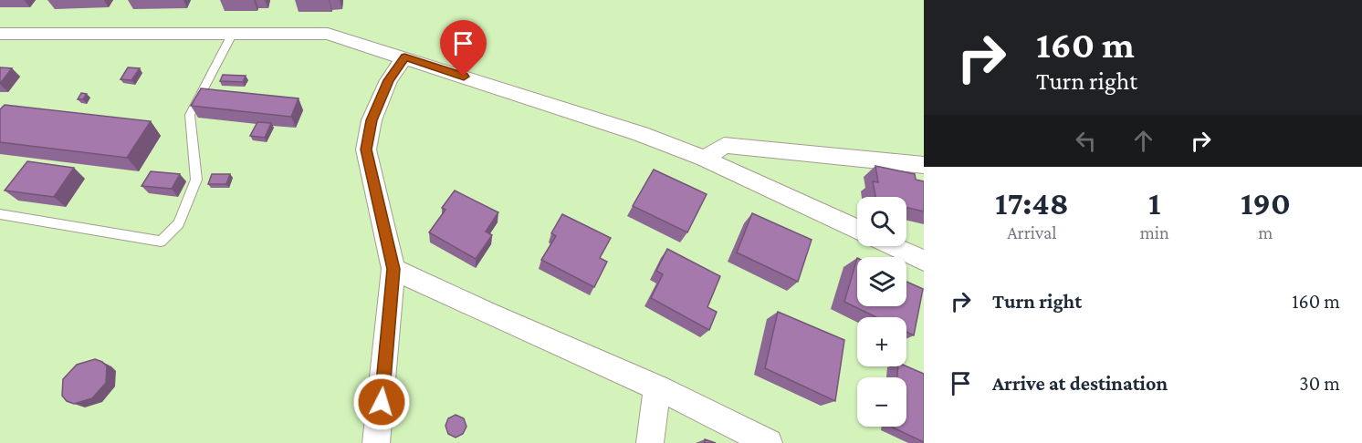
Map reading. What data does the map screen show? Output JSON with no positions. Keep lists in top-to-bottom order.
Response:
{
  "page": {
    "turn": ["160 m", "Turn right"],
    "eta": [
      "17:48",
      "Arrival",
      "1",
      "min",
      "190",
      "m"
    ],
    "map_buttons": ["+", "−"],
    "list": [
      {
        "name": "Turn right",
        "value": "160 m"
      },
      {
        "name": "Arrive at destination",
        "value": "30 m"
      }
    ]
  }
}
